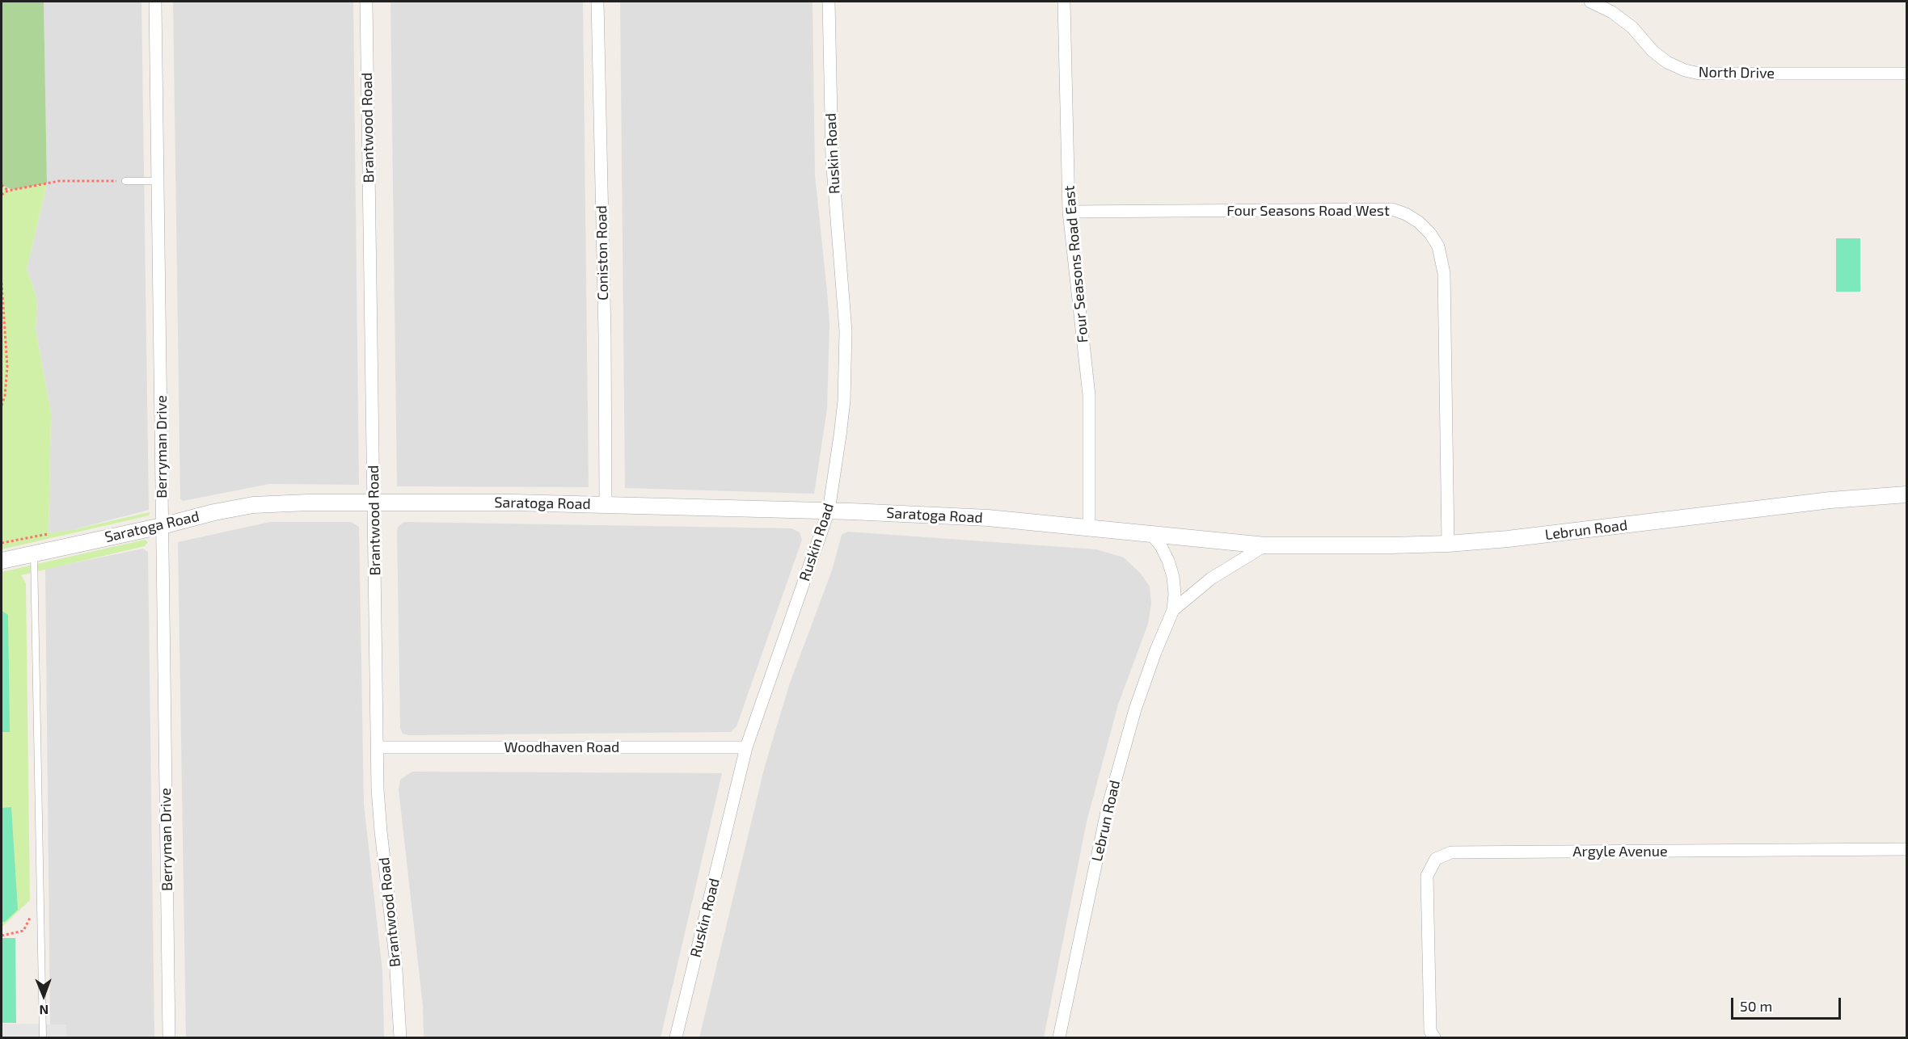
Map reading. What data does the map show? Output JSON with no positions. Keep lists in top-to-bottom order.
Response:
{
  "streets": {
    "street": [
      "North Drive",
      "Brantwood Road",
      "Ruskin Road",
      "Four Seasons Road West",
      "Coniston Road",
      "Four Seasons Road East",
      "Berryman Drive",
      "Saratoga Road",
      "Lebrun Road",
      "Woodhaven Road",
      "Argyle Avenue"
    ]
  },
  "crossings": [
    ["Brantwood Road", "Saratoga Road"],
    ["Brantwood Road", "Woodhaven Road"],
    ["Ruskin Road", "Saratoga Road"],
    ["Ruskin Road", "Woodhaven Road"],
    ["Four Seasons Road West", "Four Seasons Road East"],
    ["Four Seasons Road West", "Lebrun Road"],
    ["Coniston Road", "Saratoga Road"],
    ["Four Seasons Road East", "Saratoga Road"],
    ["Four Seasons Road East", "Lebrun Road"],
    ["Berryman Drive", "Saratoga Road"],
    ["Saratoga Road", "Lebrun Road"]
  ],
  "scale_bar": "50 m",
  "north": "bottom"
}
